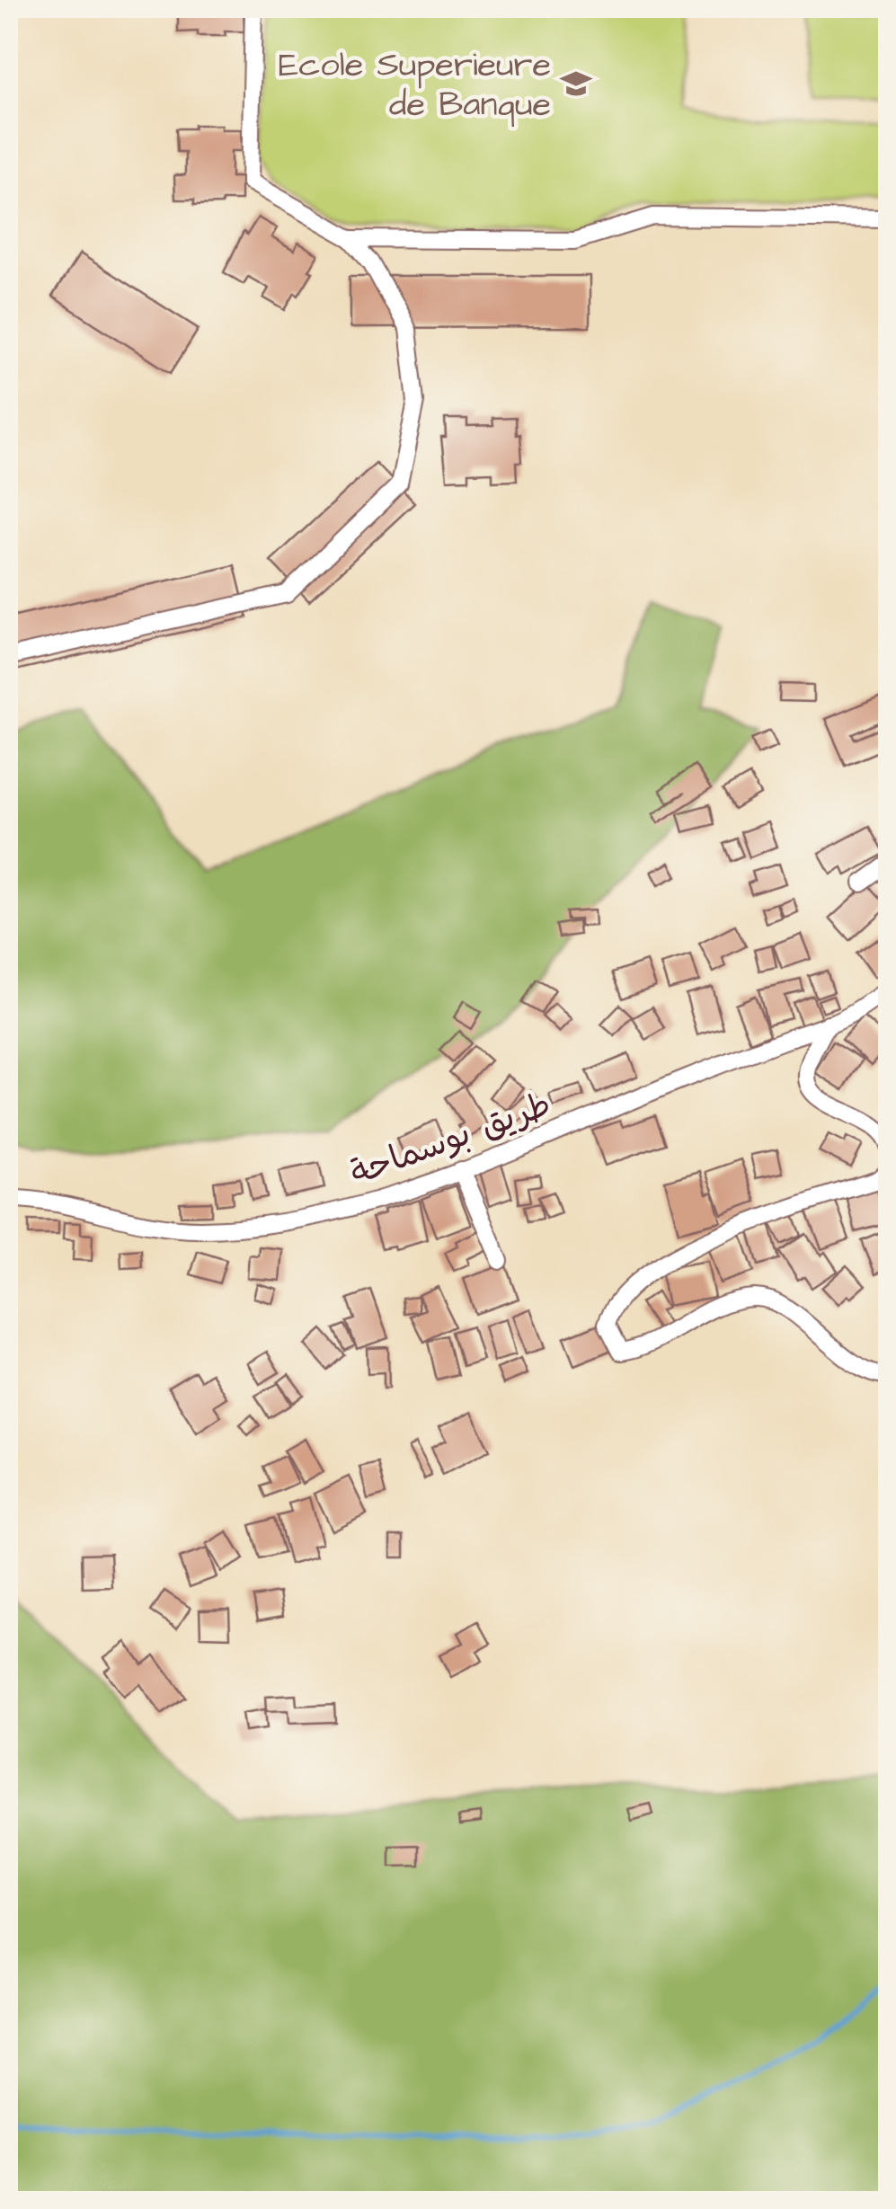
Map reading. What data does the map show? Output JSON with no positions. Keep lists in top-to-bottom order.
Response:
{
  "streets": {
    "street": ["طريق بوسماحة"]
  },
  "places": {
    "school or university": ["Ecole Superieure de Banque"]
  }
}
